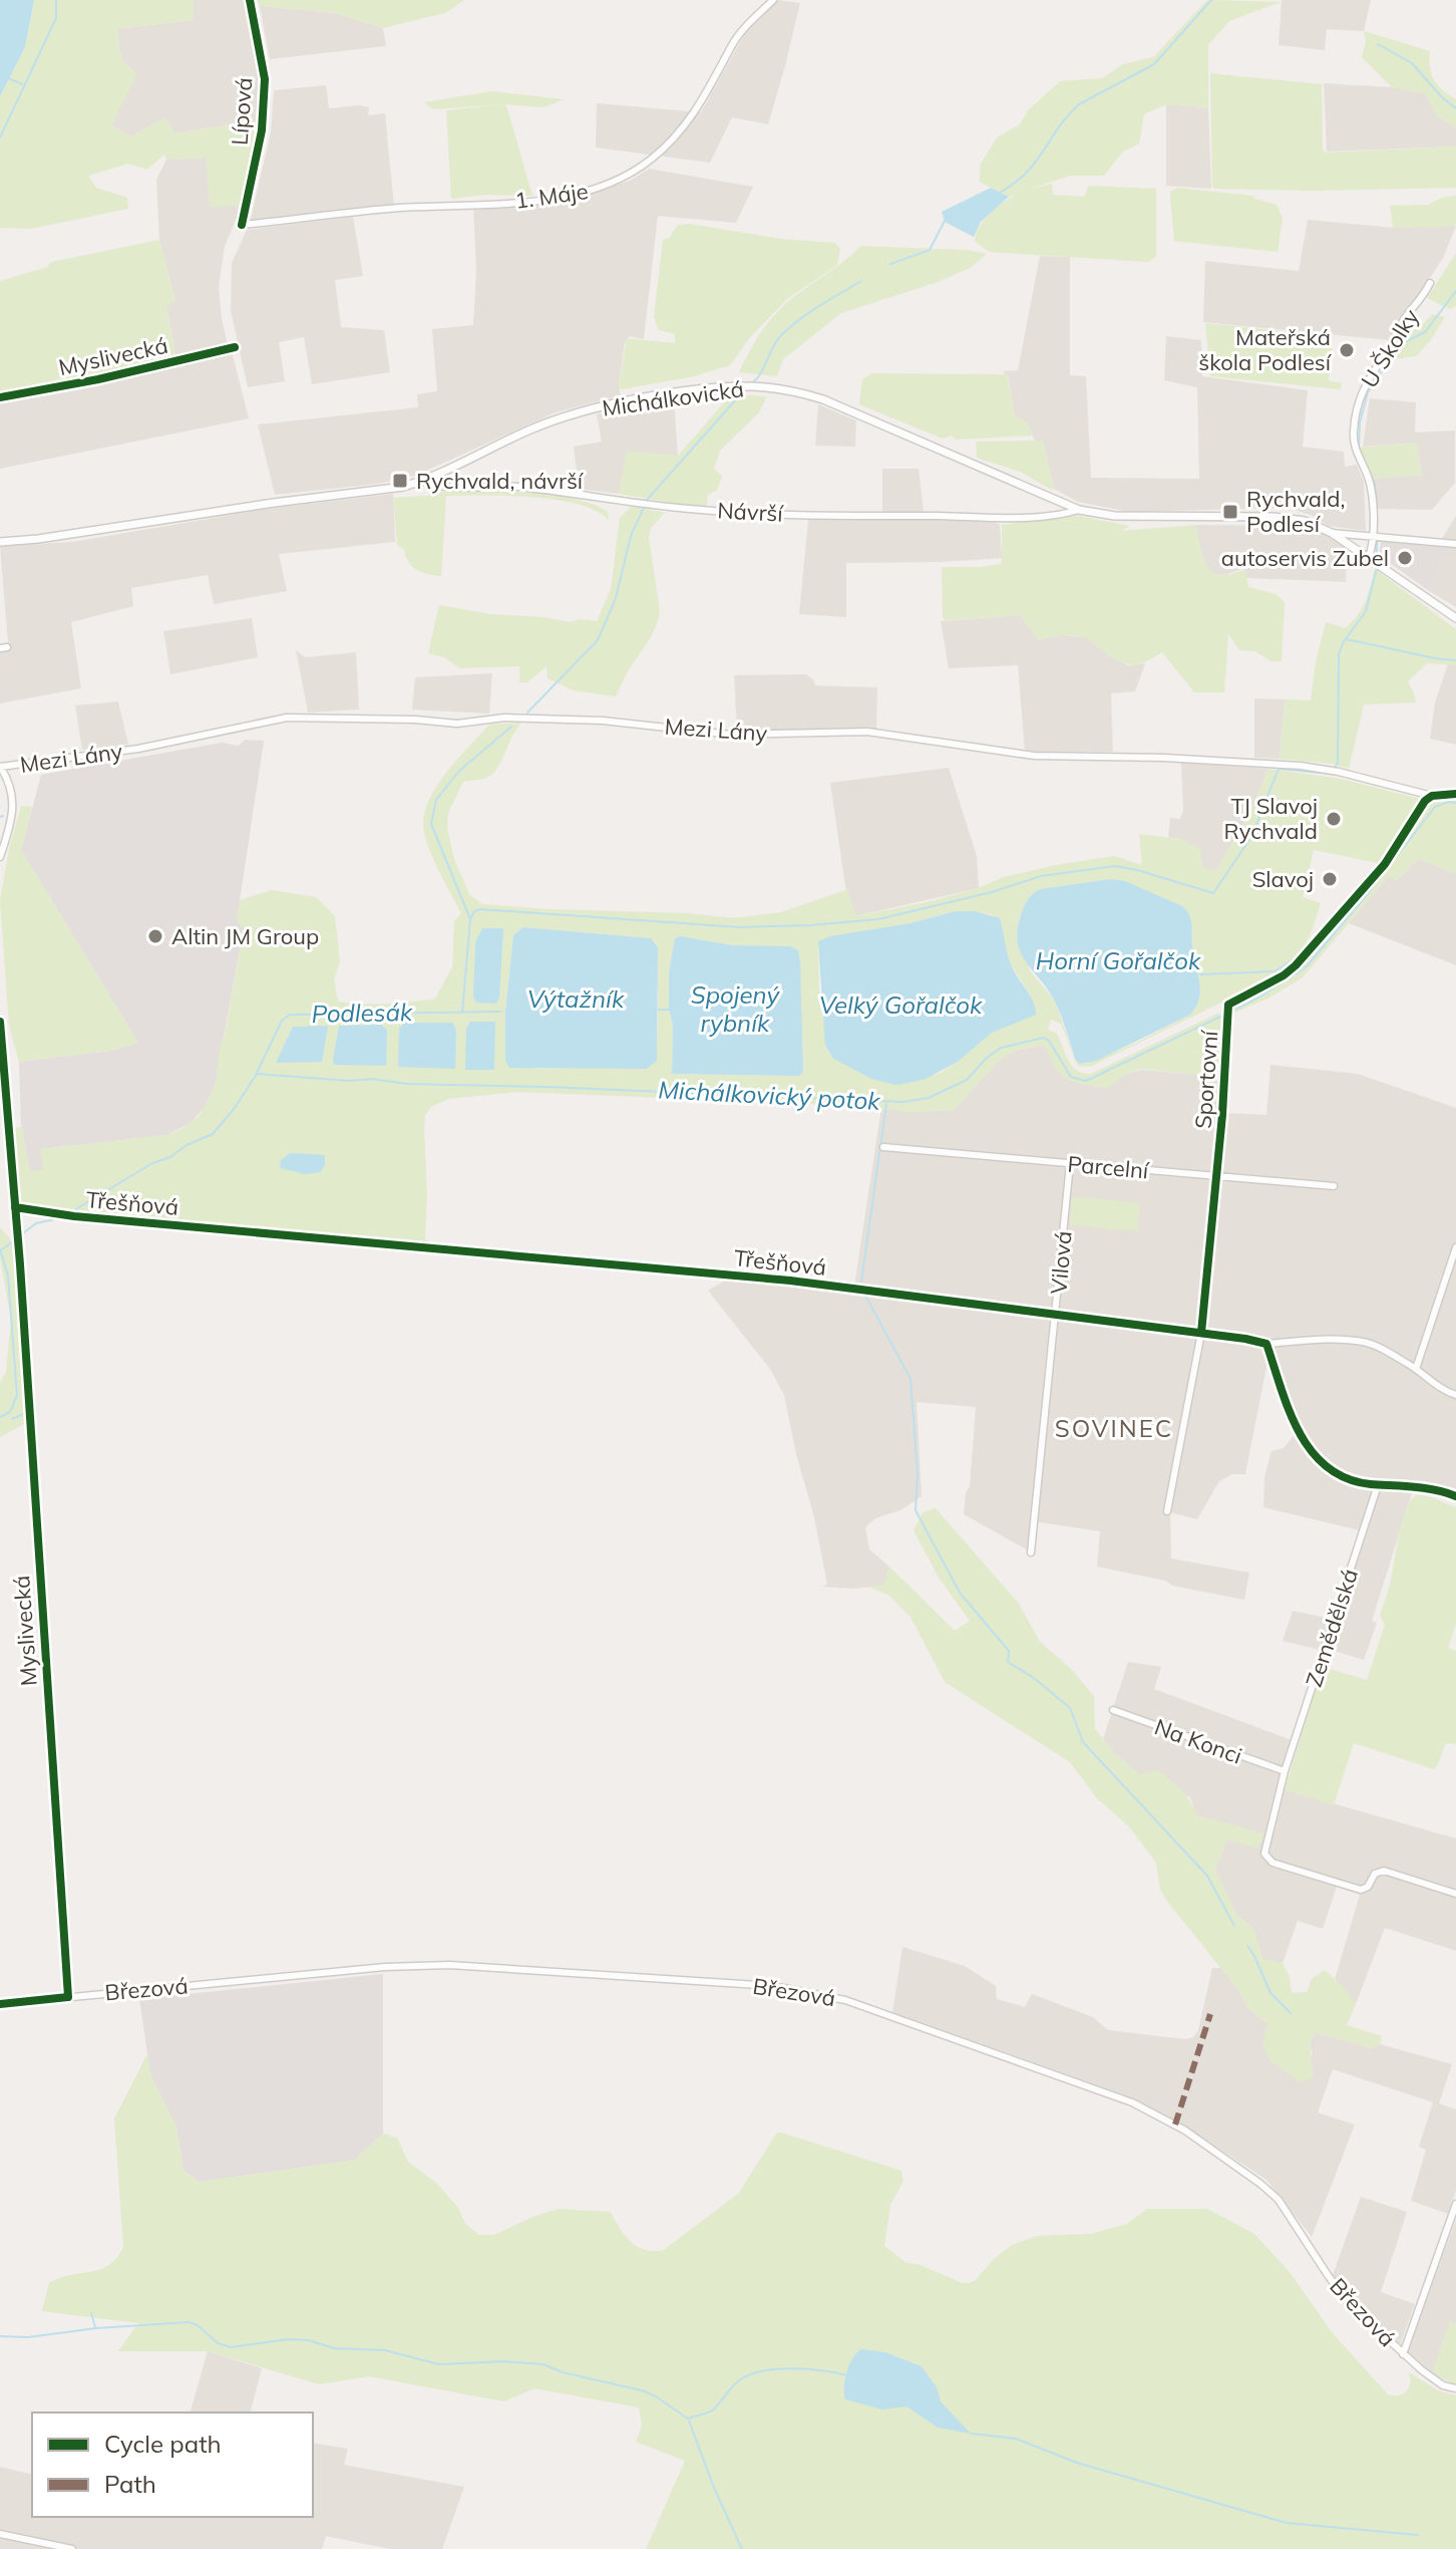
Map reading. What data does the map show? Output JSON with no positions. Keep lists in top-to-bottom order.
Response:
{
  "streets": {
    "street": [
      "Lípová",
      "1. Máje",
      "U Školky",
      "Myslivecká",
      "Michálkovická",
      "Návrší",
      "Mezi Lány",
      "Sportovní",
      "Parcelní",
      "Třešňová",
      "Vilová",
      "Zemědělská",
      "Na Konci",
      "Březová"
    ]
  },
  "crossings": [
    ["Lípová", "1. Máje"],
    ["U Školky", "Michálkovická"],
    ["Myslivecká", "Třešňová"],
    ["Myslivecká", "Březová"],
    ["Michálkovická", "Návrší"],
    ["Mezi Lány", "Sportovní"],
    ["Sportovní", "Parcelní"],
    ["Sportovní", "Třešňová"],
    ["Parcelní", "Vilová"],
    ["Třešňová", "Vilová"],
    ["Zemědělská", "Na Konci"]
  ],
  "districts": ["SOVINEC"],
  "water": [
    "Horní Gořalčok",
    "Spojený rybník",
    "Výtažník",
    "Velký Gořalčok",
    "Podlesák",
    "Michálkovický potok"
  ],
  "places": {
    "other": [
      "Mateřská škola Podlesí",
      "autoservis Zubel",
      "TJ Slavoj Rychvald",
      "Slavoj",
      "Altin JM Group"
    ],
    "transit": ["Rychvald, návrší", "Rychvald, Podlesí"]
  },
  "legend": ["Cycle path", "Path"]
}
